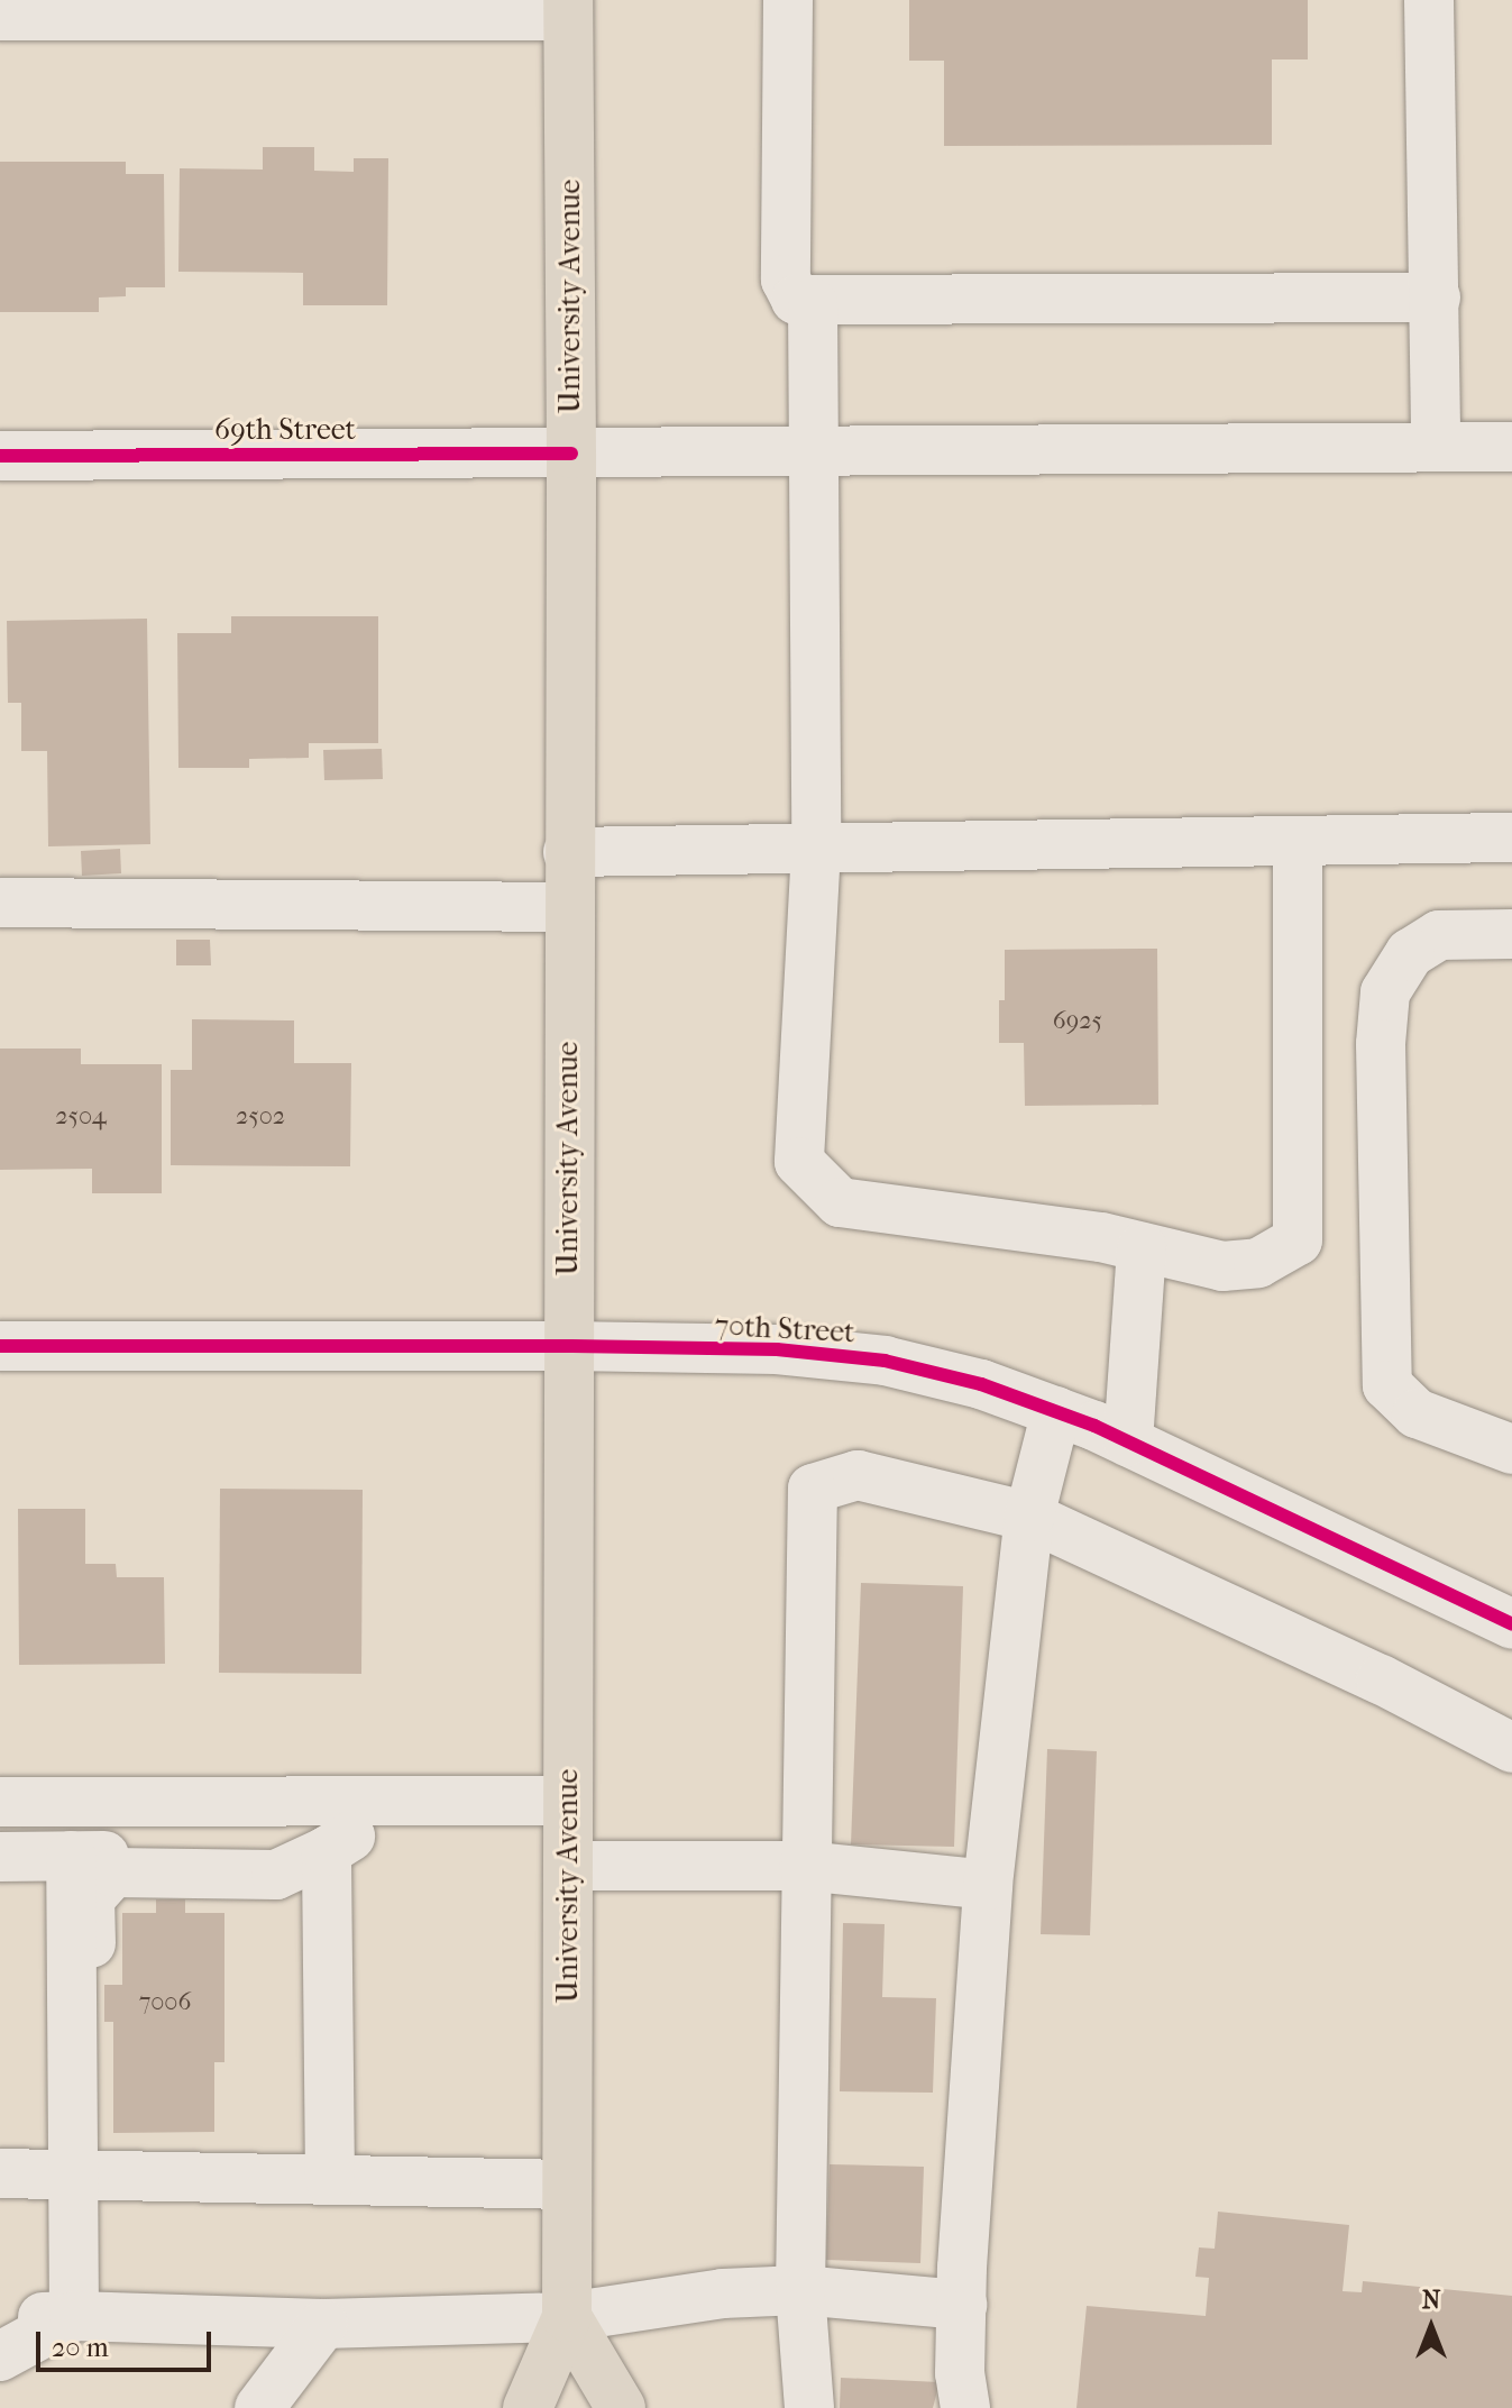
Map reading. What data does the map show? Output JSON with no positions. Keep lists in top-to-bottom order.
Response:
{
  "streets": {
    "main road": ["University Avenue"],
    "street": ["69th Street", "70th Street"]
  },
  "crossings": [
    ["University Avenue", "69th Street"],
    ["University Avenue", "70th Street"]
  ],
  "house_numbers": [
    "6925",
    "2504",
    "2502",
    "7006"
  ],
  "scale_bar": "20 m",
  "north": "top"
}
